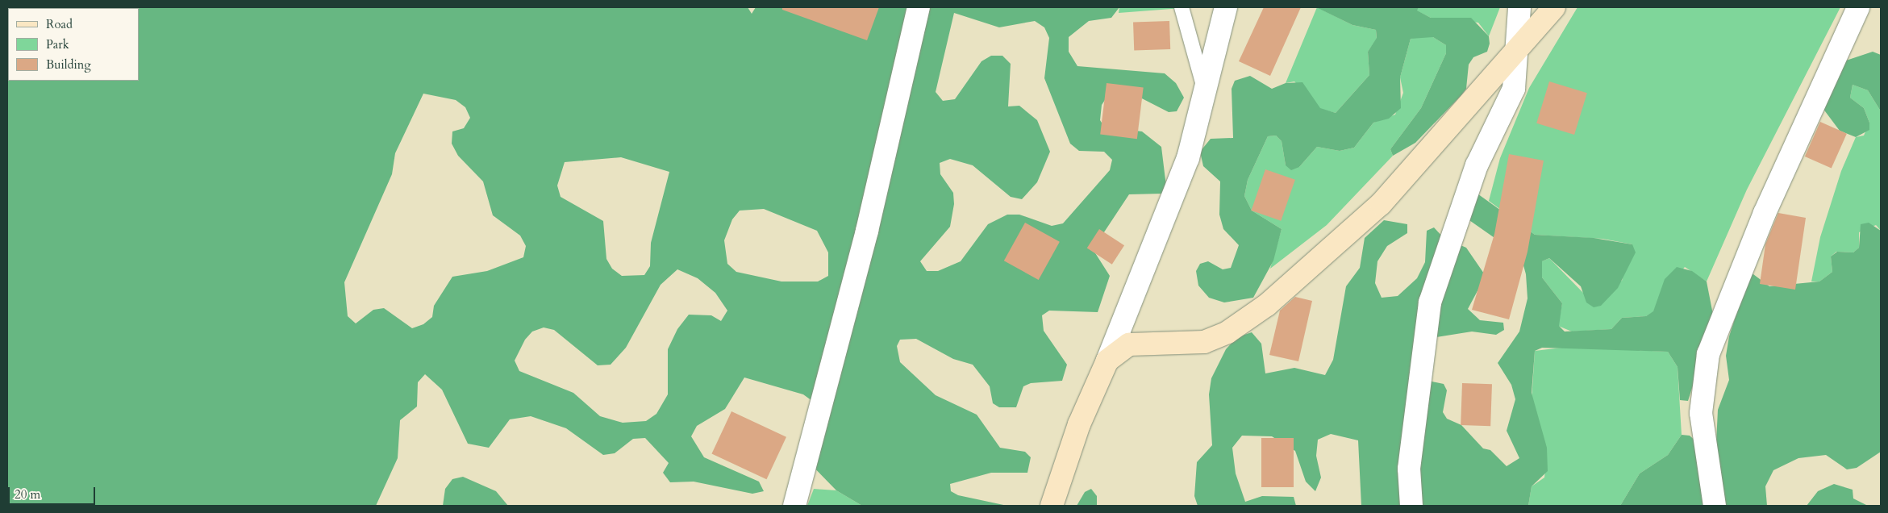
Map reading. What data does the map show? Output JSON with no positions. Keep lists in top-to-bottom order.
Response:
{
  "legend": ["Road", "Park", "Building"],
  "scale_bar": "20 m"
}
